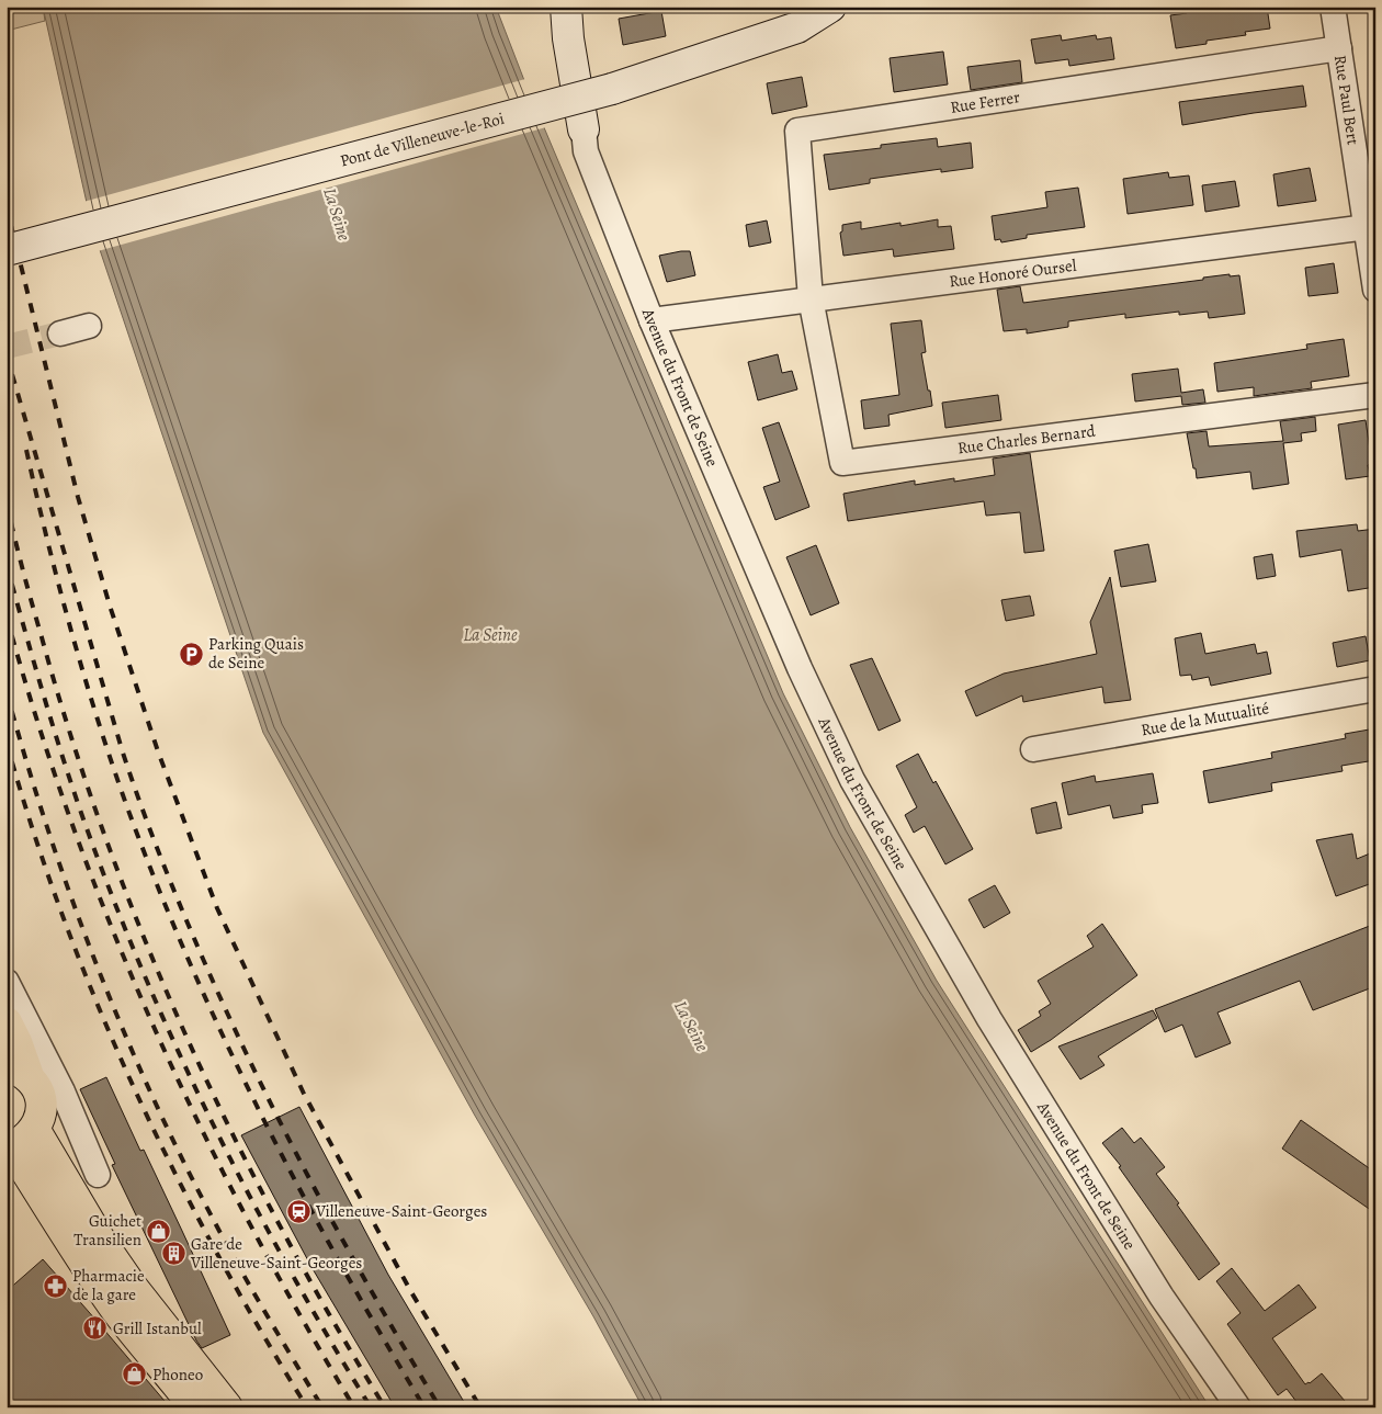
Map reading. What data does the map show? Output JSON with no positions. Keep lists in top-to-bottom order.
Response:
{
  "streets": {
    "main road": ["Pont de Villeneuve-le-Roi"],
    "street": [
      "Rue Paul Bert",
      "Rue Ferrer",
      "Rue Honoré Oursel",
      "Avenue du Front de Seine",
      "Rue Charles Bernard",
      "Rue de la Mutualité"
    ]
  },
  "crossings": [
    ["Rue Paul Bert", "Rue Ferrer"],
    ["Rue Paul Bert", "Rue Honoré Oursel"],
    ["Rue Ferrer", "Rue Honoré Oursel"],
    ["Rue Ferrer", "Rue Charles Bernard"],
    ["Rue Honoré Oursel", "Avenue du Front de Seine"],
    ["Rue Honoré Oursel", "Rue Charles Bernard"]
  ],
  "water": ["La Seine"],
  "places": {
    "parking": ["Parking Quais de Seine"],
    "station": ["Villeneuve-Saint-Georges"],
    "shop": ["Guichet Transilien", "Phoneo"],
    "building": ["Gare de Villeneuve-Saint-Georges"],
    "pharmacy": ["Pharmacie de la gare"],
    "restaurant": ["Grill Istanbul"]
  }
}
